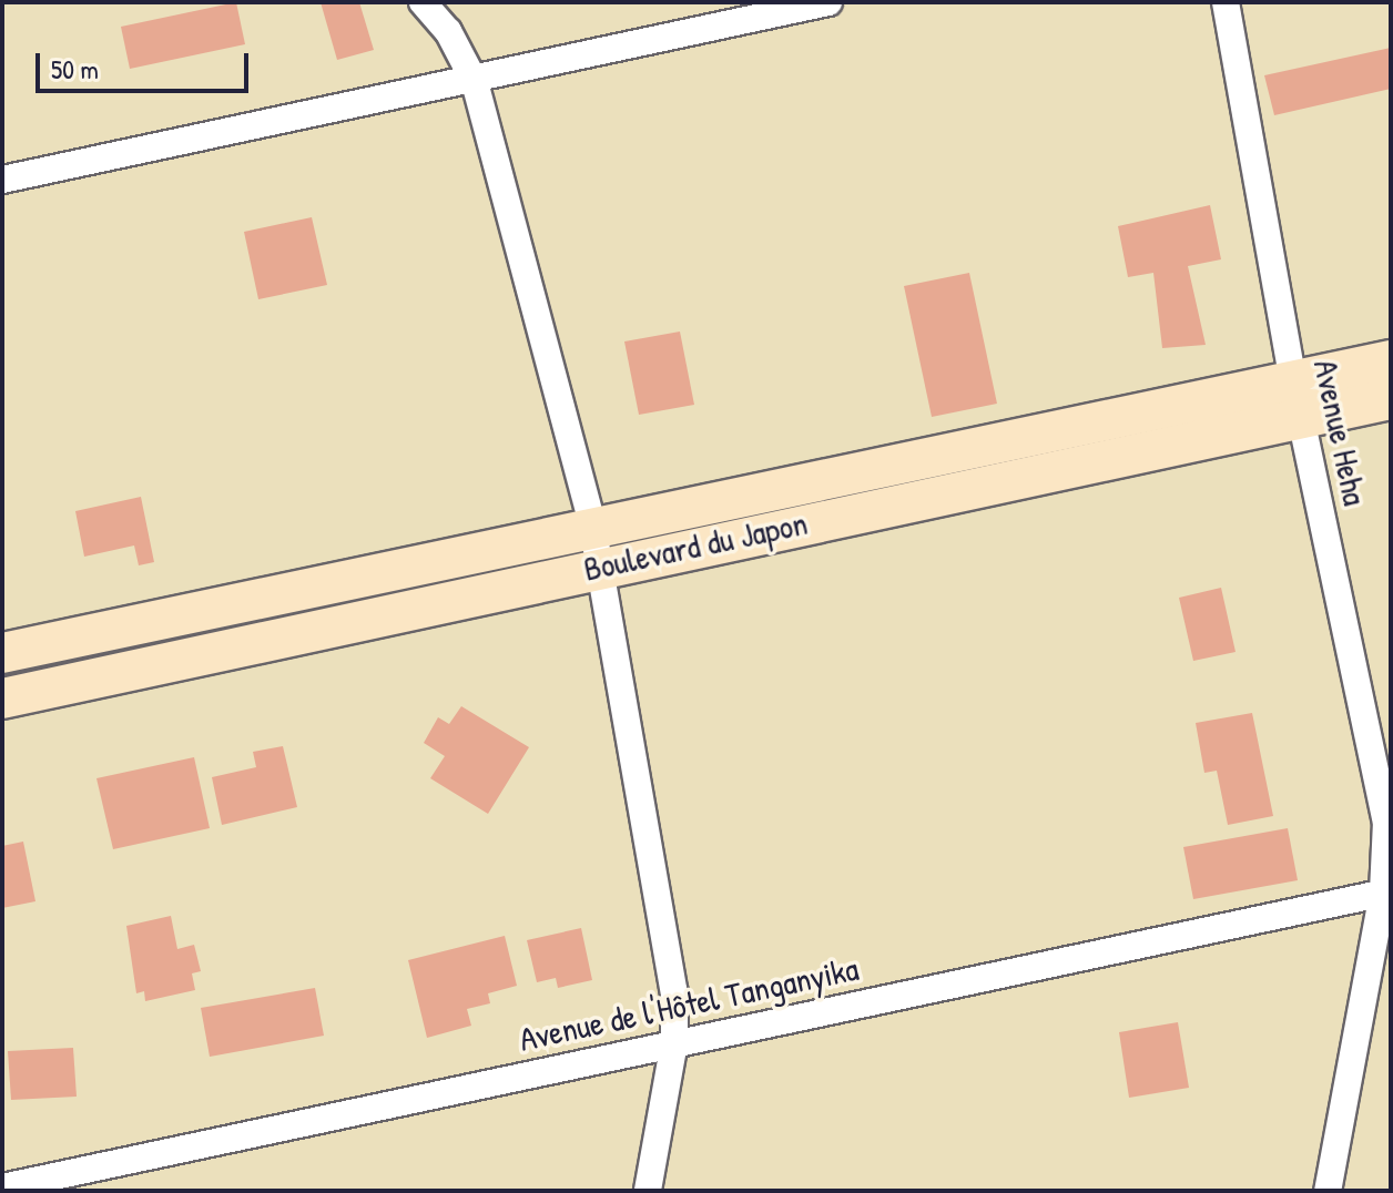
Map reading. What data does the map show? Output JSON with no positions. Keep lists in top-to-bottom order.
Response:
{
  "streets": {
    "main road": ["Boulevard du Japon"],
    "street": ["Avenue Heha", "Avenue de l'Hôtel Tanganyika"]
  },
  "crossings": [
    ["Avenue Heha", "Boulevard du Japon"],
    ["Avenue Heha", "Avenue de l'Hôtel Tanganyika"]
  ],
  "scale_bar": "50 m"
}
